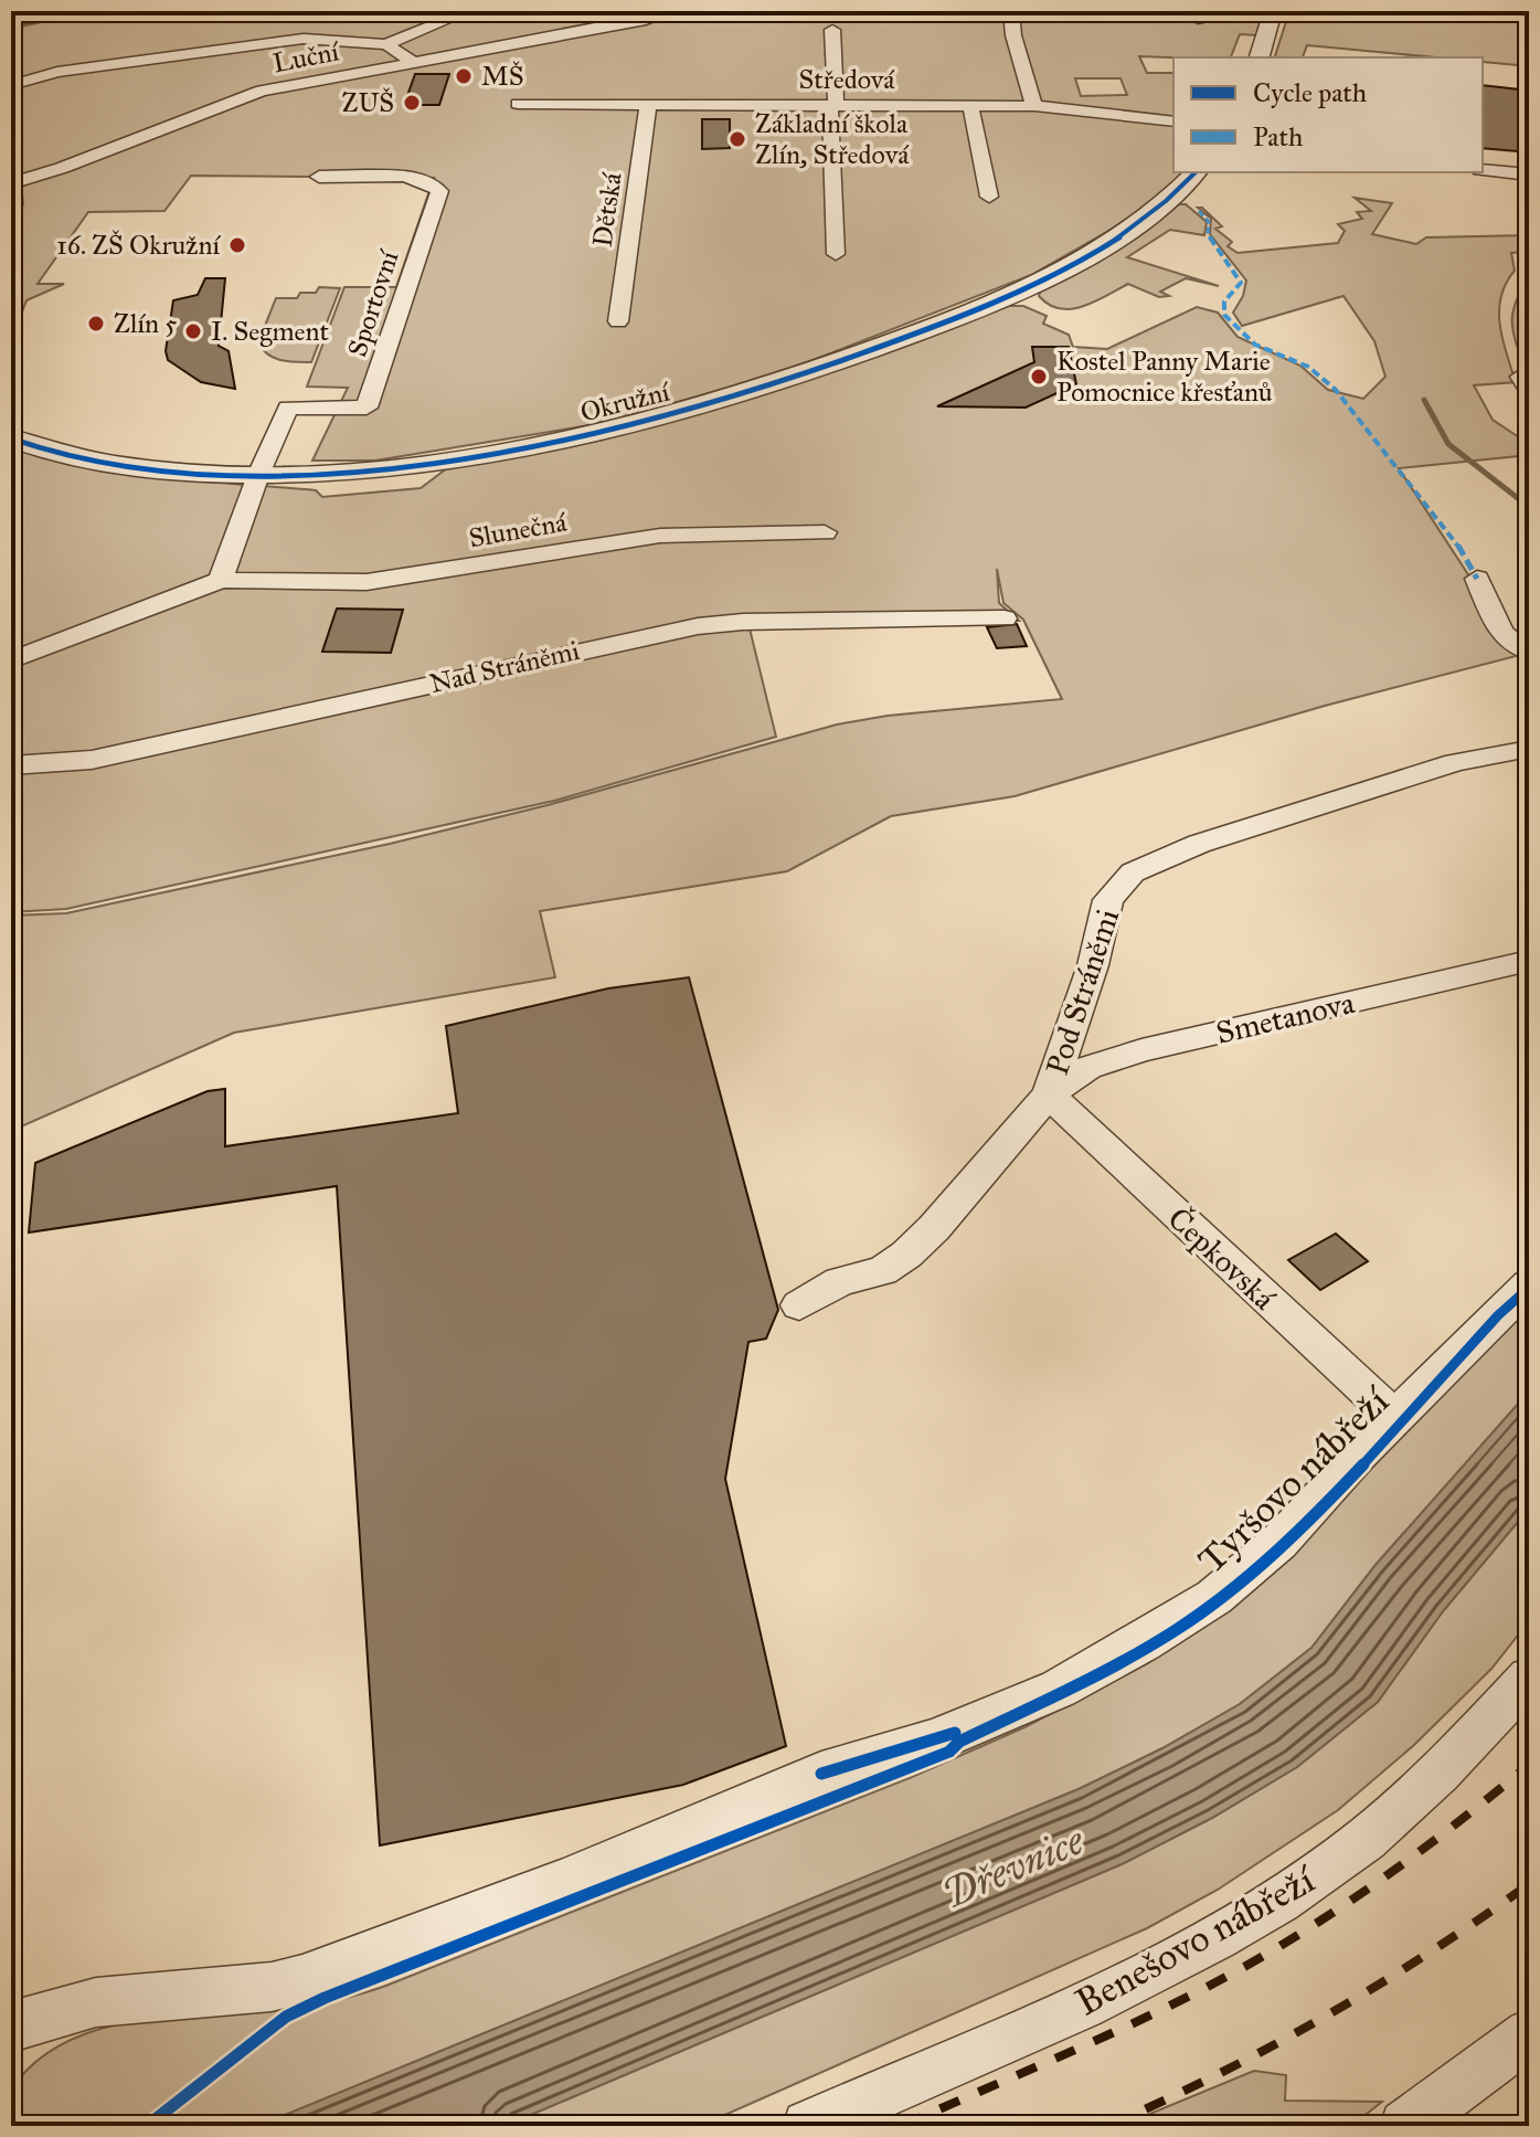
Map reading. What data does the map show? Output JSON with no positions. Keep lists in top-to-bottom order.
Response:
{
  "streets": {
    "street": [
      "Luční",
      "Středová",
      "Dětská",
      "Sportovní",
      "Okružní",
      "Slunečná",
      "Nad Stráněmi",
      "Pod Stráněmi",
      "Smetanova",
      "Čepkovská",
      "Tyršovo nábřeží",
      "Benešovo nábřeží"
    ]
  },
  "crossings": [
    ["Středová", "Dětská"],
    ["Sportovní", "Okružní"],
    ["Pod Stráněmi", "Smetanova"],
    ["Pod Stráněmi", "Čepkovská"],
    ["Smetanova", "Čepkovská"],
    ["Čepkovská", "Tyršovo nábřeží"]
  ],
  "water": ["Dřevnice"],
  "places": [
    "MŠ",
    "ZUŠ",
    "Základní škola Zlín, Středová",
    "16. ZŠ Okružní",
    "Zlín 5",
    "I. Segment",
    "Kostel Panny Marie Pomocnice křesťanů"
  ],
  "legend": ["Cycle path", "Path"]
}
